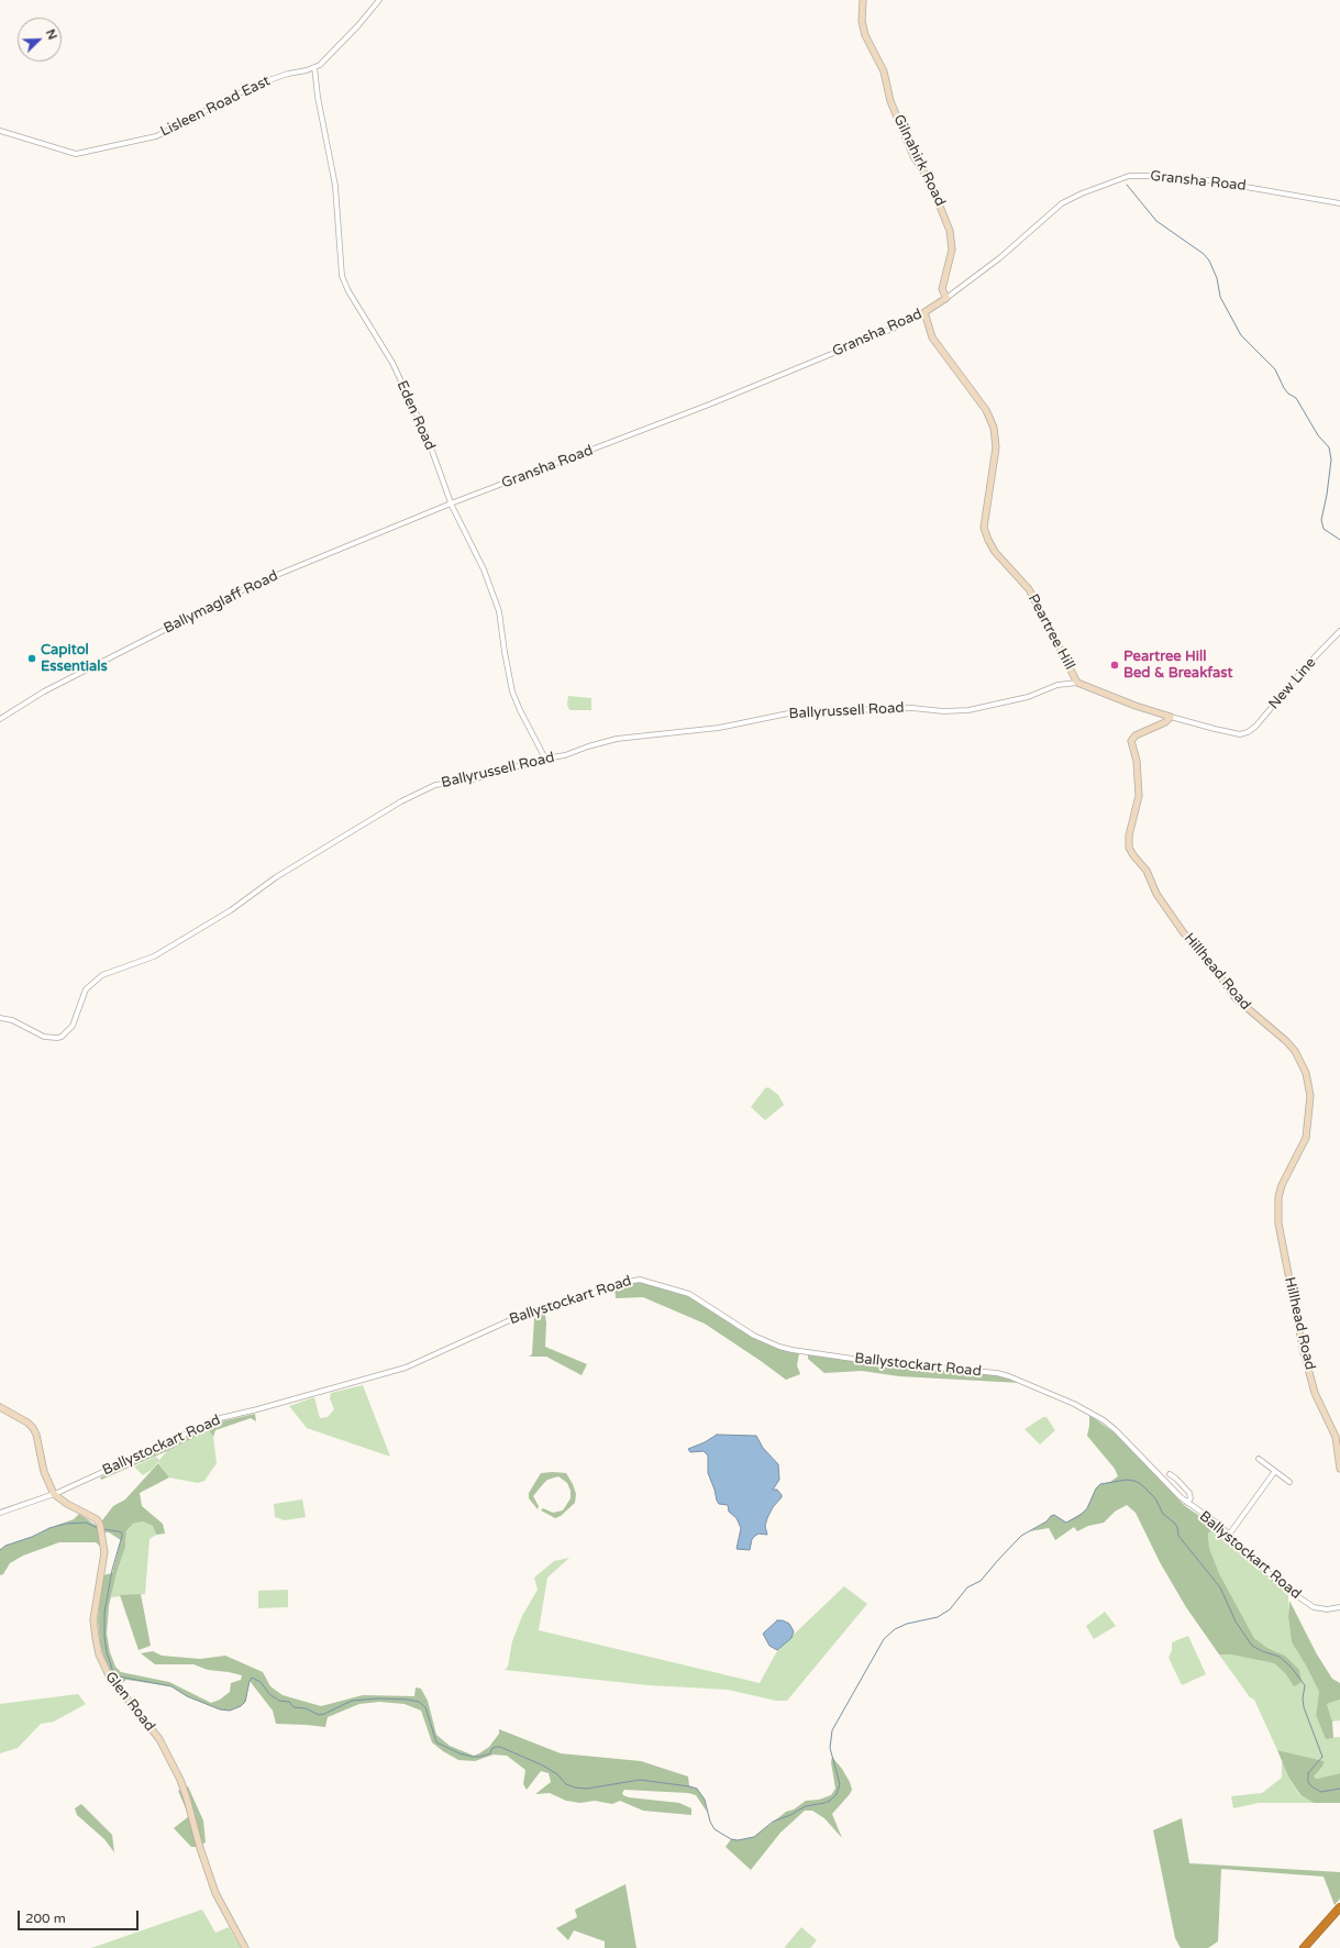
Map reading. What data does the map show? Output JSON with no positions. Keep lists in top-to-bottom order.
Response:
{
  "streets": {
    "street": [
      "Lisleen Road East",
      "Gilnahirk Road",
      "Gransha Road",
      "Eden Road",
      "Ballymaglaff Road",
      "Peartree Hill",
      "New Line",
      "Ballyrussell Road",
      "Hillhead Road",
      "Ballystockart Road",
      "Glen Road"
    ]
  },
  "crossings": [
    ["Lisleen Road East", "Eden Road"],
    ["Gilnahirk Road", "Gransha Road"],
    ["Gransha Road", "Eden Road"],
    ["Gransha Road", "Ballymaglaff Road"],
    ["Gransha Road", "Peartree Hill"],
    ["Eden Road", "Ballymaglaff Road"],
    ["Eden Road", "Ballyrussell Road"],
    ["Peartree Hill", "New Line"],
    ["Peartree Hill", "Ballyrussell Road"],
    ["Peartree Hill", "Hillhead Road"],
    ["Ballystockart Road", "Glen Road"]
  ],
  "places": ["Capitol Essentials", "Peartree Hill Bed & Breakfast"],
  "scale_bar": "200 m",
  "north": "top right"
}
